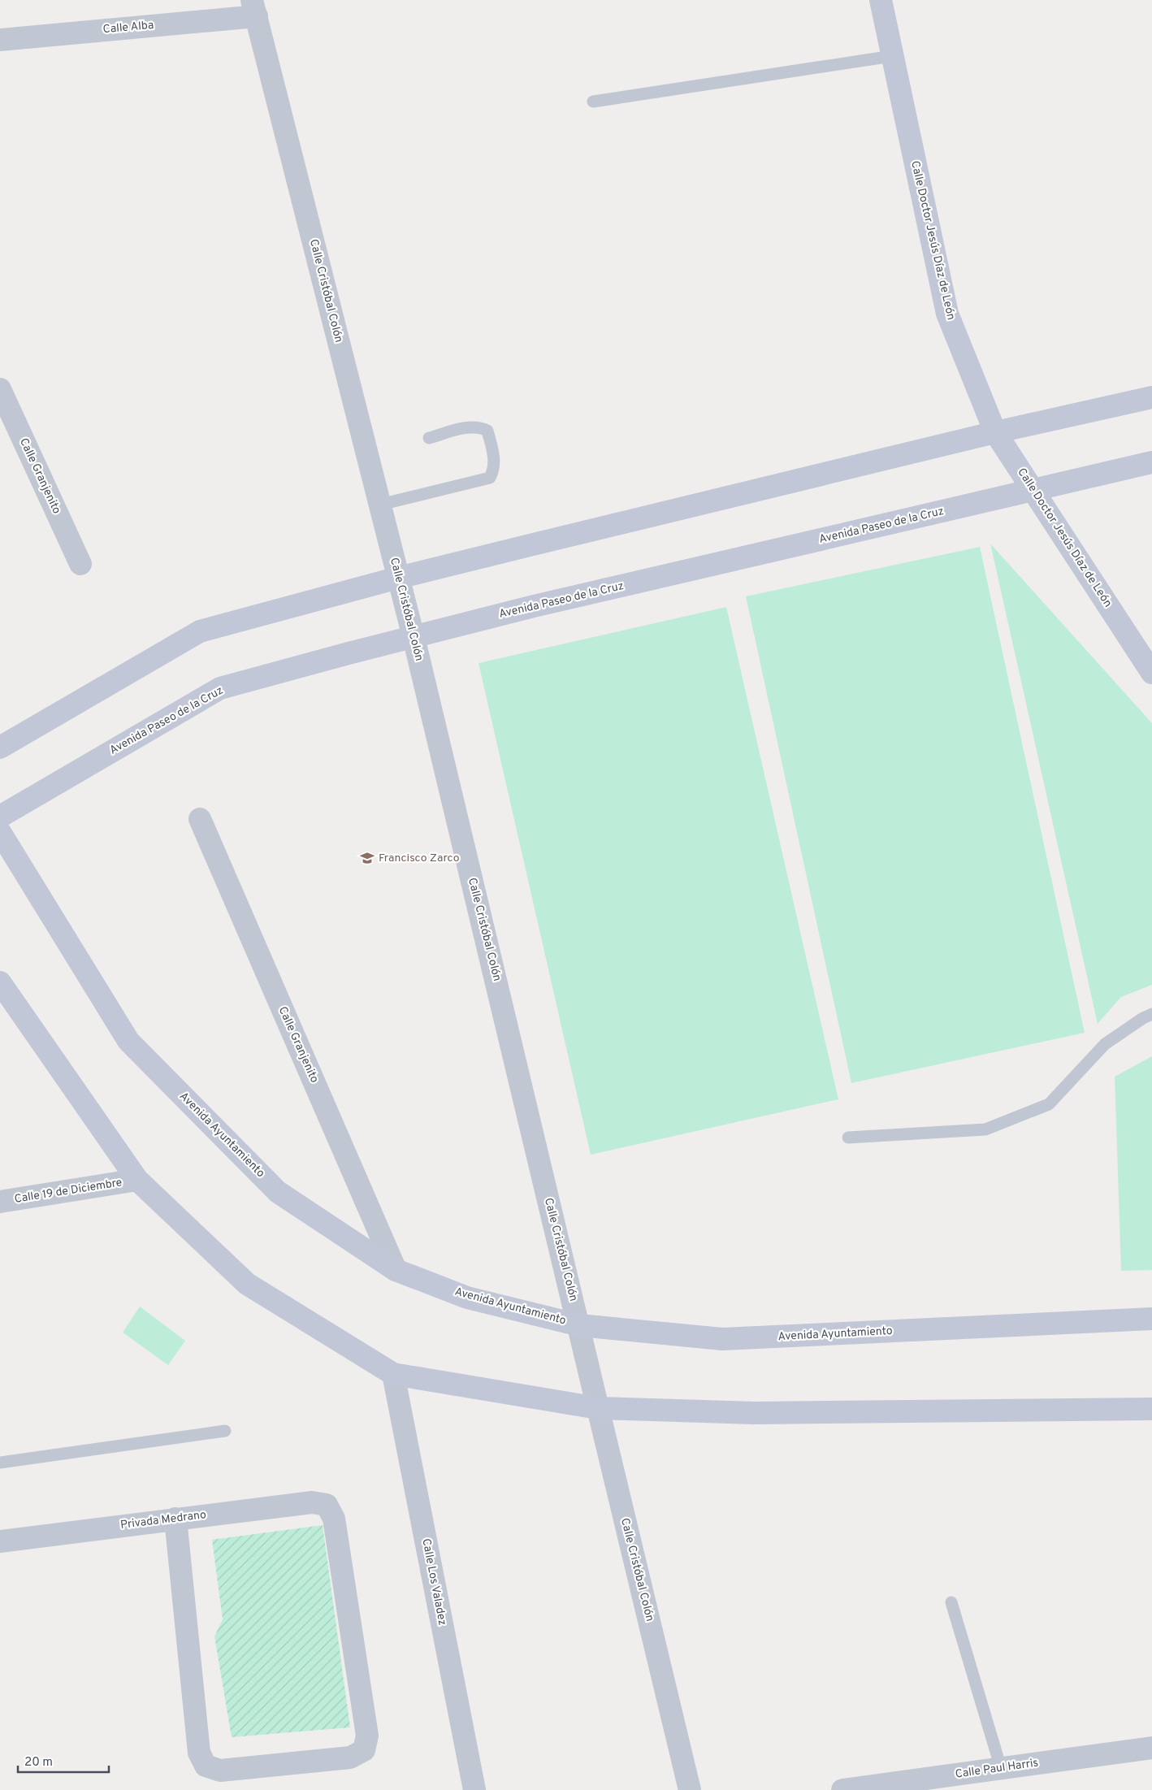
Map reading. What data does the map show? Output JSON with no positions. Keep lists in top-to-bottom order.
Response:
{
  "streets": {
    "main road": ["Calle Doctor Jesús Díaz de León", "Avenida Paseo de la Cruz", "Avenida Ayuntamiento"],
    "street": [
      "Calle Alba",
      "Calle Cristóbal Colón",
      "Calle Granjenito",
      "Calle 19 de Diciembre",
      "Privada Medrano",
      "Calle Los Valadez",
      "Calle Paul Harris"
    ]
  },
  "crossings": [
    ["Calle Alba", "Calle Cristóbal Colón"],
    ["Calle Doctor Jesús Díaz de León", "Avenida Paseo de la Cruz"],
    ["Calle Cristóbal Colón", "Avenida Paseo de la Cruz"],
    ["Calle Cristóbal Colón", "Avenida Ayuntamiento"],
    ["Calle Granjenito", "Avenida Ayuntamiento"]
  ],
  "places": {
    "school or university": ["Francisco Zarco"]
  },
  "scale_bar": "20 m"
}
